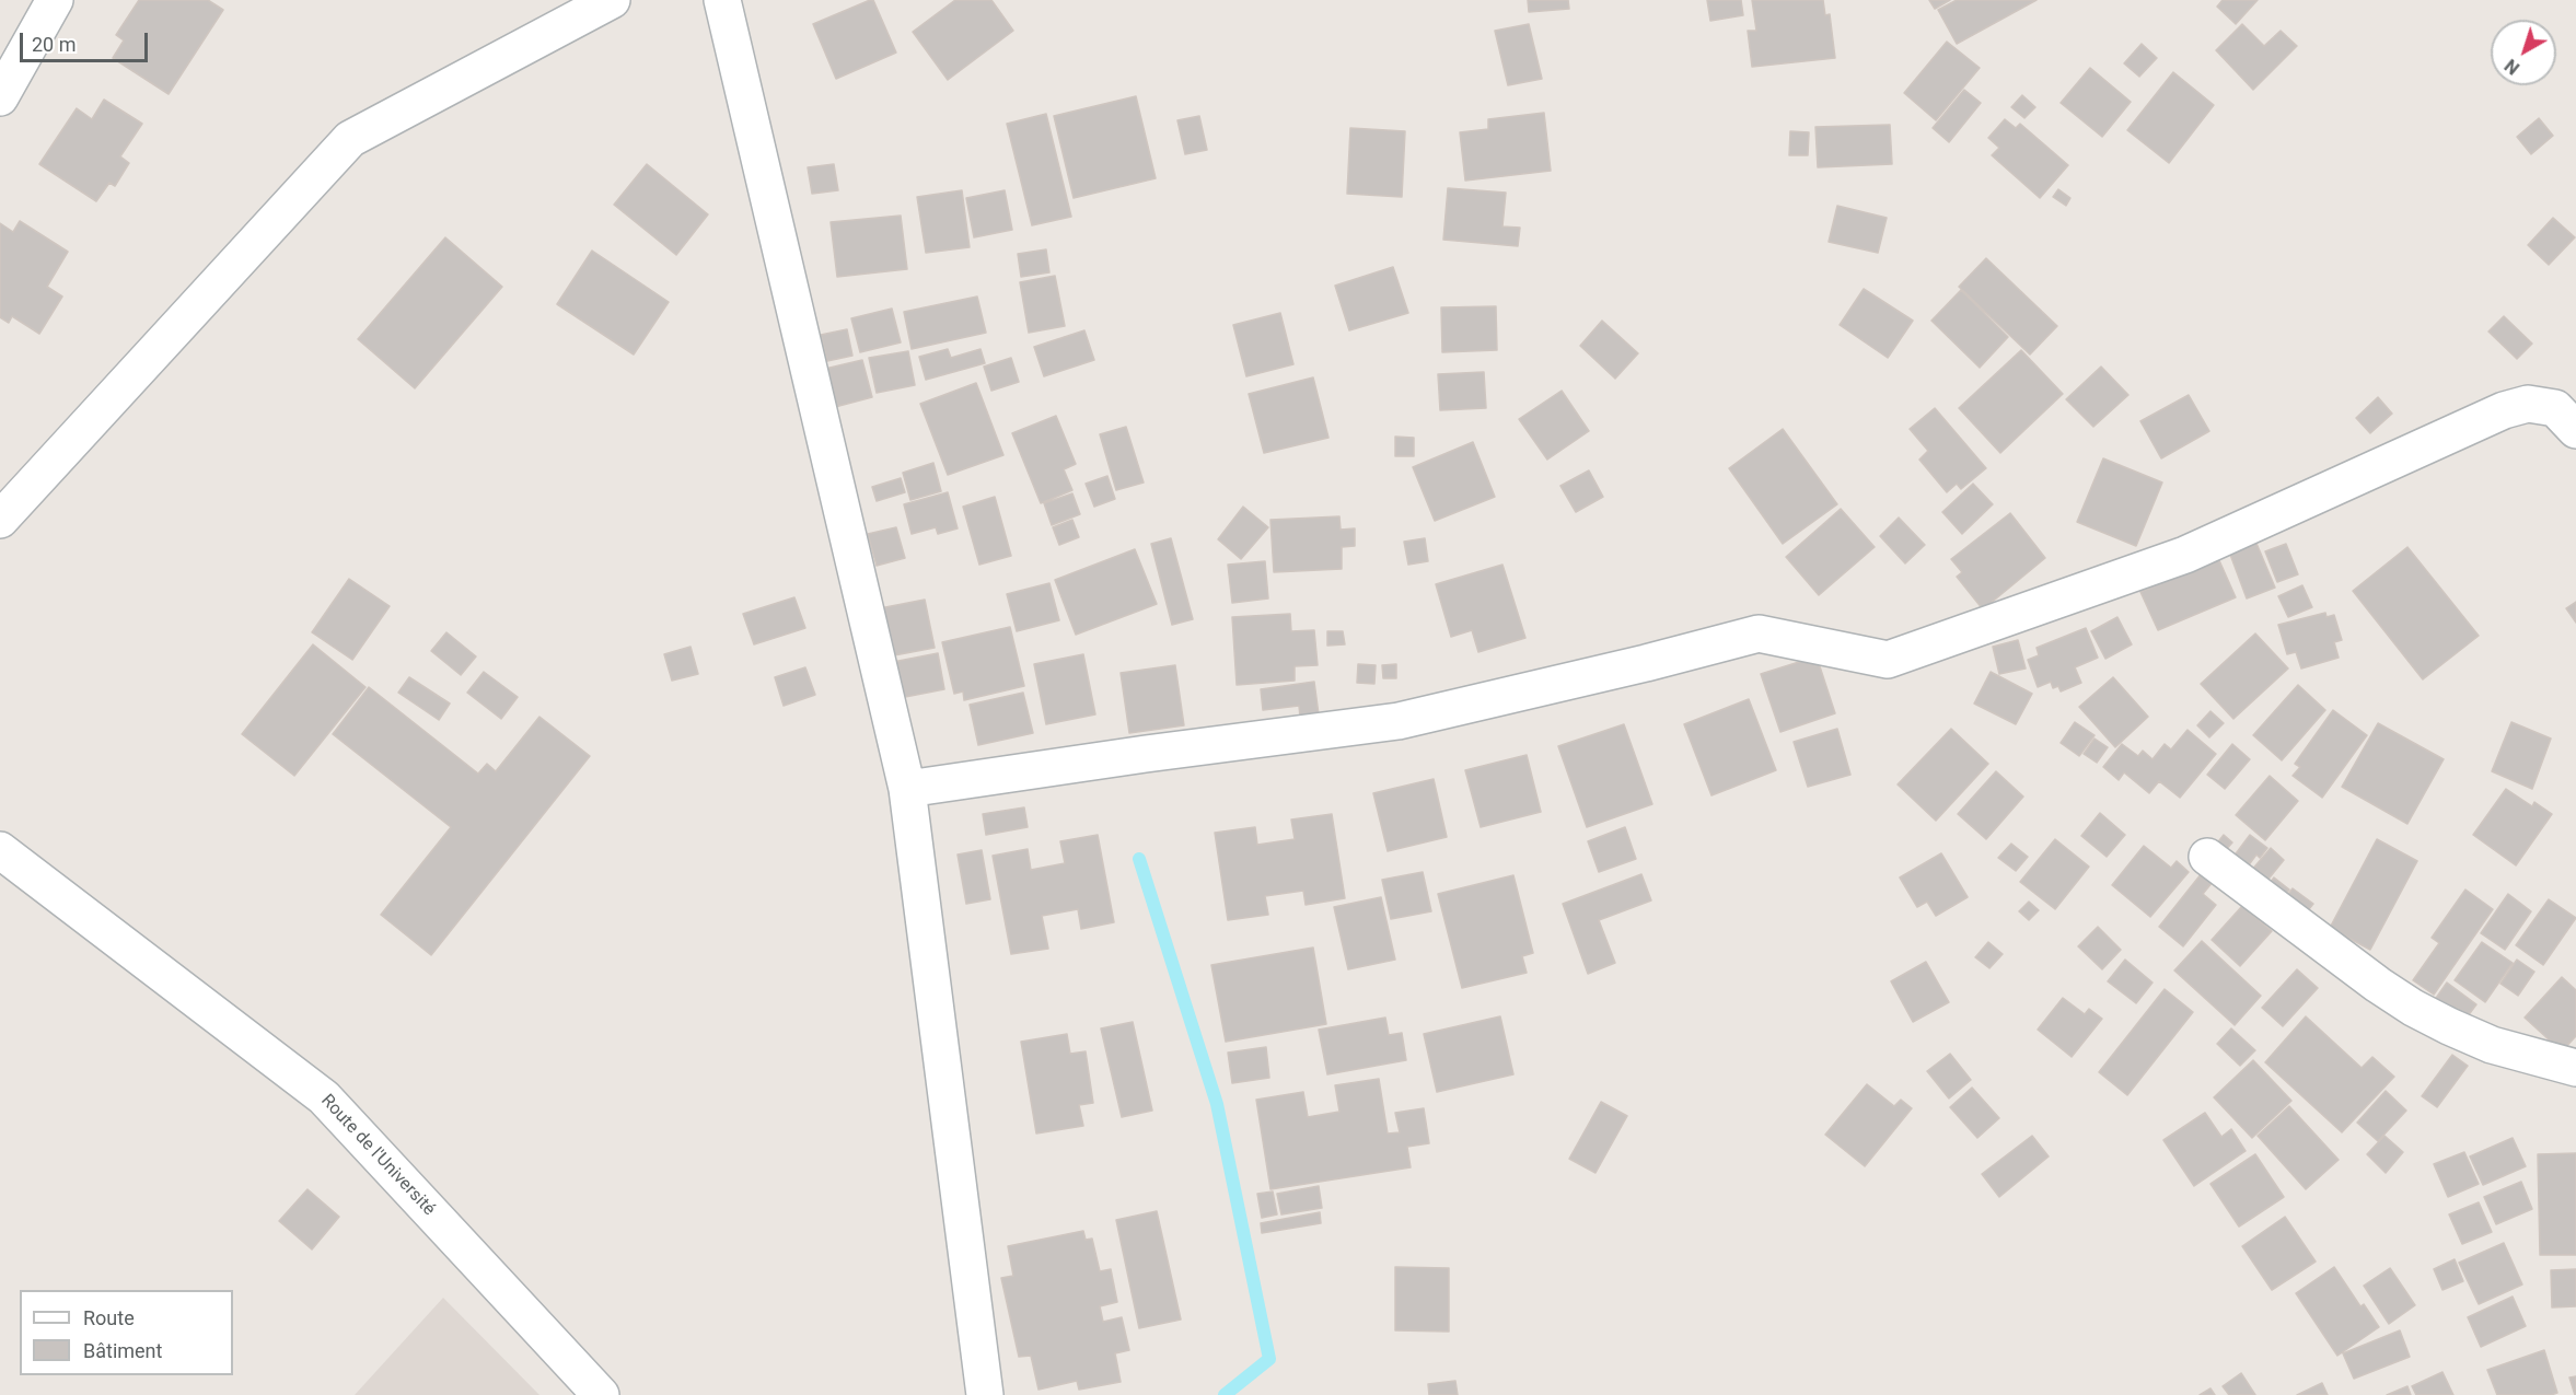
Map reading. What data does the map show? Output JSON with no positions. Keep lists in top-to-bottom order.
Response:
{
  "streets": {
    "street": ["Route de l'Université"]
  },
  "legend": ["Route", "Bâtiment"],
  "scale_bar": "20 m",
  "north": "bottom left"
}
